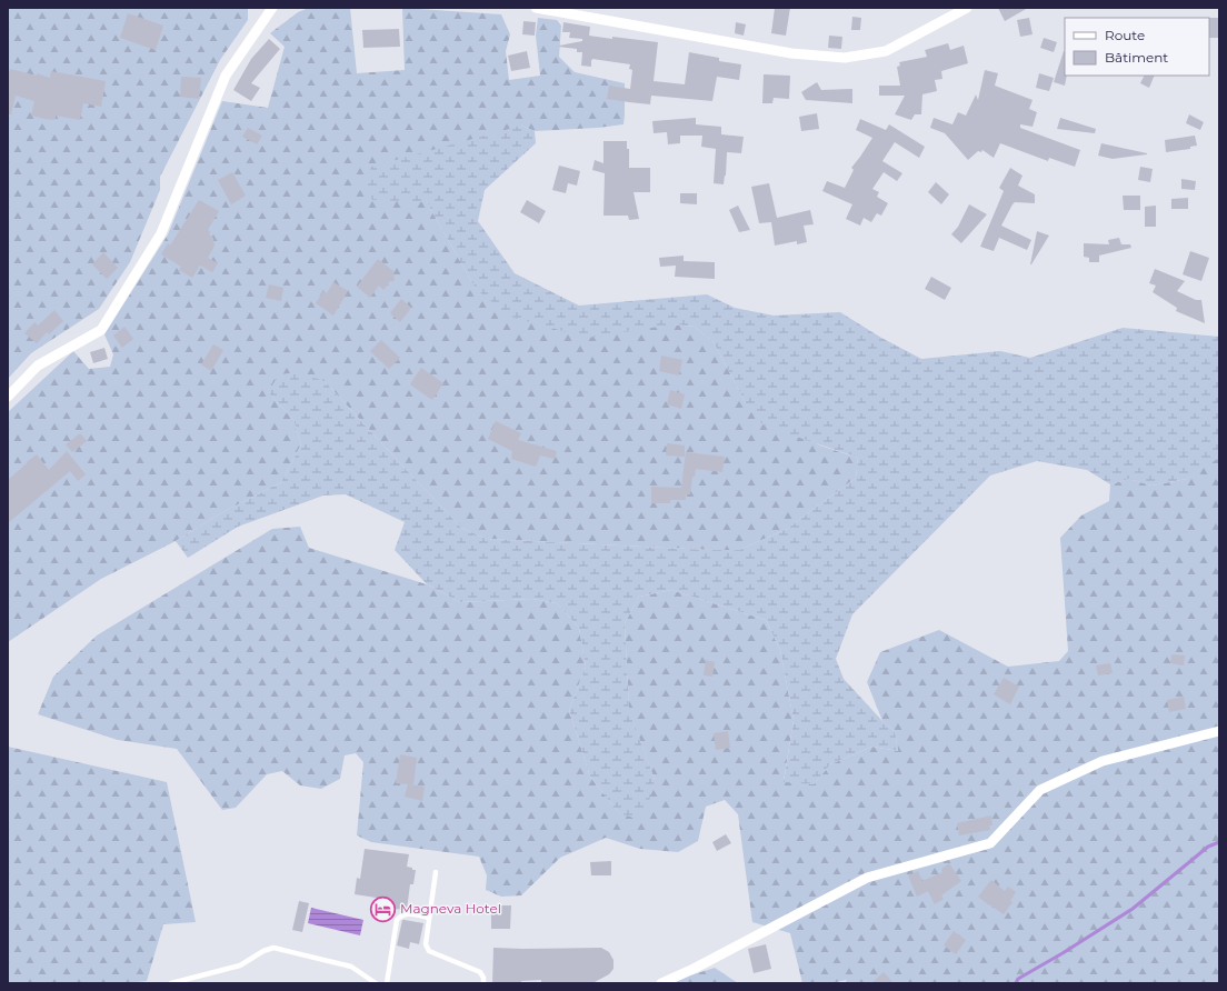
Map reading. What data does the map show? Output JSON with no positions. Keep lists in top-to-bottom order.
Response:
{
  "places": {
    "hotel": ["Magneva Hotel"]
  },
  "legend": ["Route", "Bâtiment"]
}
